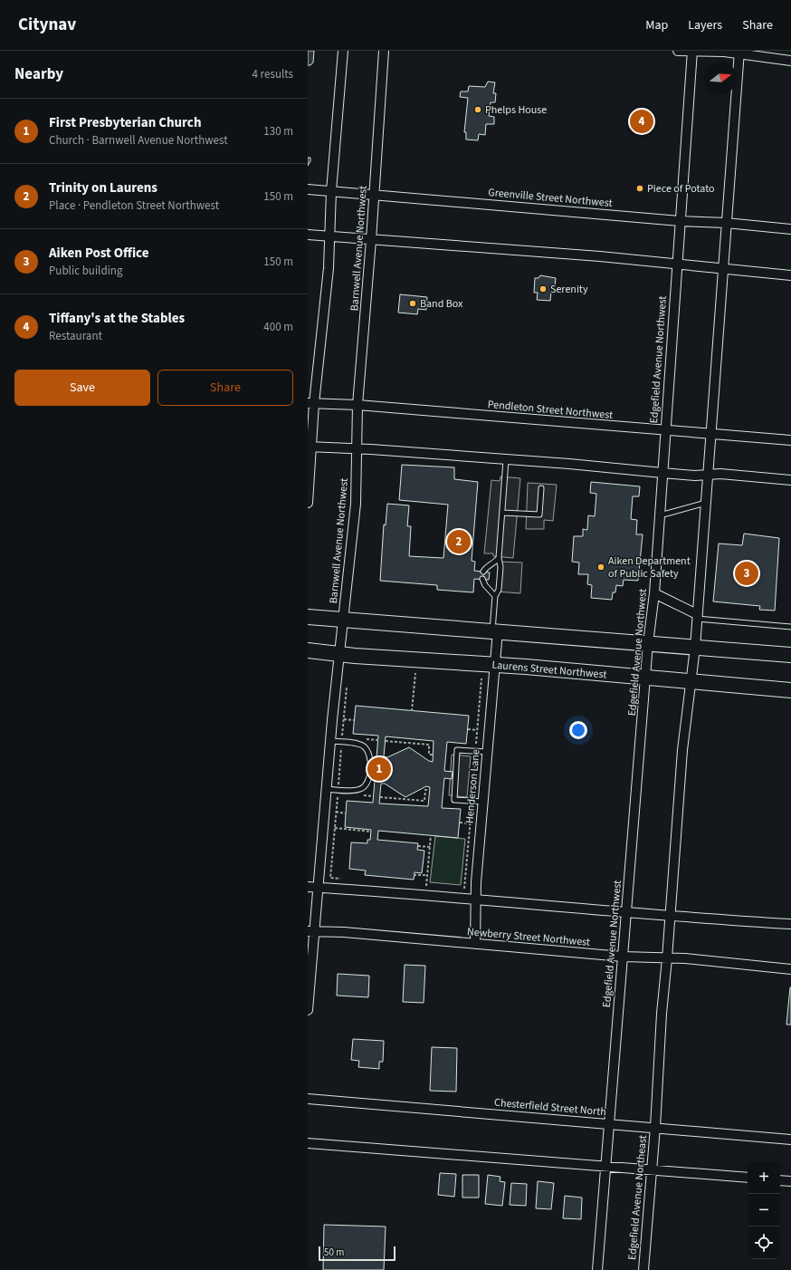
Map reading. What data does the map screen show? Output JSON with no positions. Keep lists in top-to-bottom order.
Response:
{
  "streets": {
    "main road": ["Laurens Street Northwest"],
    "street": [
      "Greenville Street Northwest",
      "Barnwell Avenue Northwest",
      "Edgefield Avenue Northwest",
      "Pendleton Street Northwest",
      "Henderson Lane",
      "Newberry Street Northwest",
      "Chesterfield Street North",
      "Edgefield Avenue Northeast"
    ]
  },
  "crossings": [
    ["Greenville Street Northwest", "Barnwell Avenue Northwest"],
    ["Greenville Street Northwest", "Edgefield Avenue Northwest"],
    ["Barnwell Avenue Northwest", "Pendleton Street Northwest"],
    ["Barnwell Avenue Northwest", "Laurens Street Northwest"],
    ["Barnwell Avenue Northwest", "Newberry Street Northwest"],
    ["Edgefield Avenue Northwest", "Pendleton Street Northwest"],
    ["Edgefield Avenue Northwest", "Laurens Street Northwest"],
    ["Edgefield Avenue Northwest", "Newberry Street Northwest"],
    ["Edgefield Avenue Northwest", "Chesterfield Street North"],
    ["Laurens Street Northwest", "Henderson Lane"],
    ["Henderson Lane", "Newberry Street Northwest"],
    ["Chesterfield Street North", "Edgefield Avenue Northeast"]
  ],
  "places": [
    "Phelps House",
    "Piece of Potato",
    "Serenity",
    "Band Box",
    "Aiken Department of Public Safety"
  ],
  "scale_bar": "50 m",
  "north": "right",
  "page": {
    "header": "Citynav",
    "nav": ["Map", "Layers", "Share"],
    "heading": ["Nearby", "4 results"],
    "list": [
      {
        "mark": "1",
        "name": "First Presbyterian Church",
        "note": "Church · Barnwell Avenue Northwest",
        "value": "130 m"
      },
      {
        "mark": "2",
        "name": "Trinity on Laurens",
        "note": "Place · Pendleton Street Northwest",
        "value": "150 m"
      },
      {
        "mark": "3",
        "name": "Aiken Post Office",
        "note": "Public building",
        "value": "150 m"
      },
      {
        "mark": "4",
        "name": "Tiffany's at the Stables",
        "note": "Restaurant",
        "value": "400 m"
      }
    ],
    "pins": [
      "4",
      "2",
      "3",
      "1"
    ],
    "buttons": ["Save", "Share"],
    "map_buttons": ["+", "−"],
    "scale": "50 m"
  }
}
